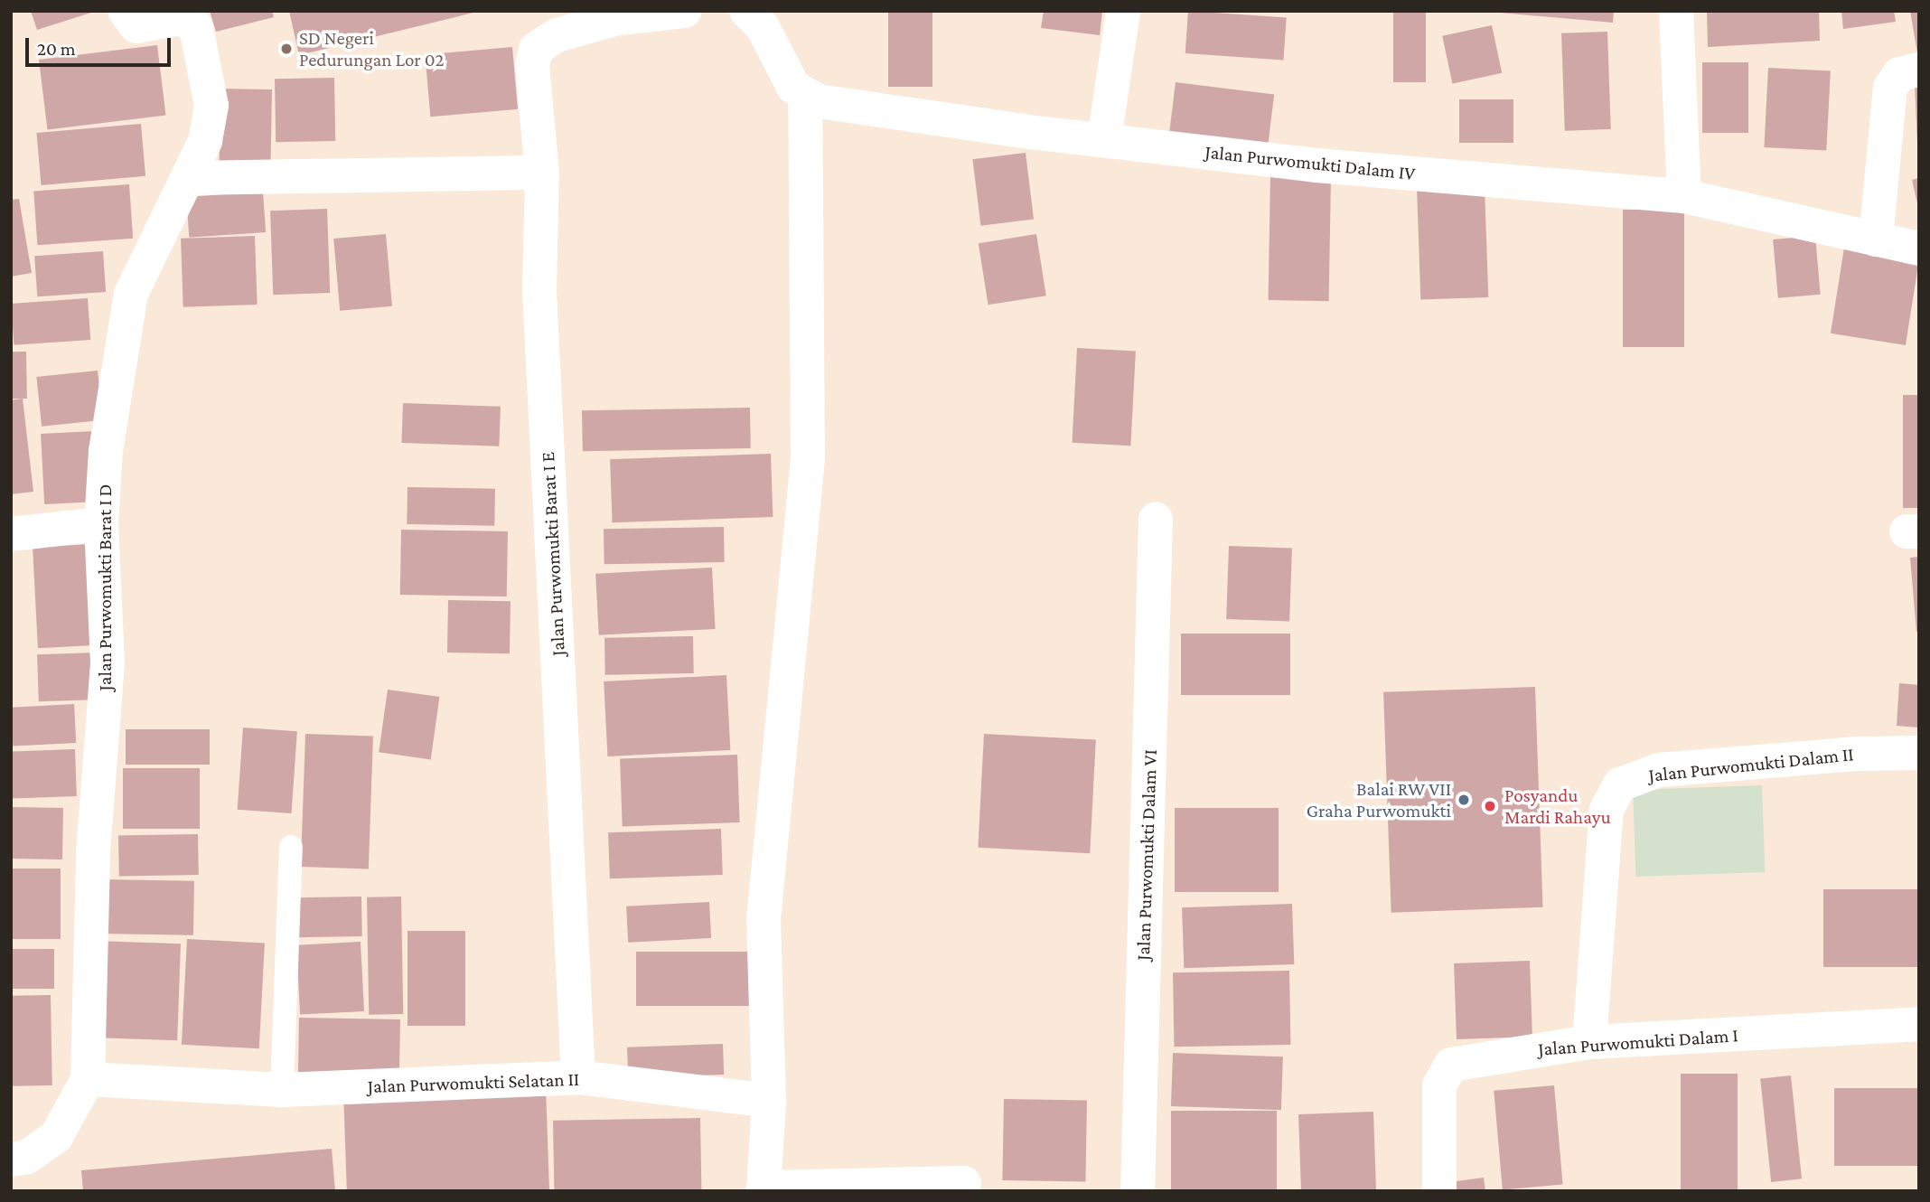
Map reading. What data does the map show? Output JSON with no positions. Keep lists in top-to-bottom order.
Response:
{
  "streets": {
    "street": [
      "Jalan Purwomukti Dalam IV",
      "Jalan Purwomukti Barat I E",
      "Jalan Purwomukti Barat I D",
      "Jalan Purwomukti Dalam II",
      "Jalan Purwomukti Dalam VI",
      "Jalan Purwomukti Dalam I",
      "Jalan Purwomukti Selatan II"
    ]
  },
  "crossings": [
    ["Jalan Purwomukti Barat I E", "Jalan Purwomukti Selatan II"],
    ["Jalan Purwomukti Barat I D", "Jalan Purwomukti Selatan II"],
    ["Jalan Purwomukti Dalam II", "Jalan Purwomukti Dalam I"]
  ],
  "places": ["SD Negeri Pedurungan Lor 02", "Balai RW VII Graha Purwomukti", "Posyandu Mardi Rahayu"],
  "scale_bar": "20 m"
}
